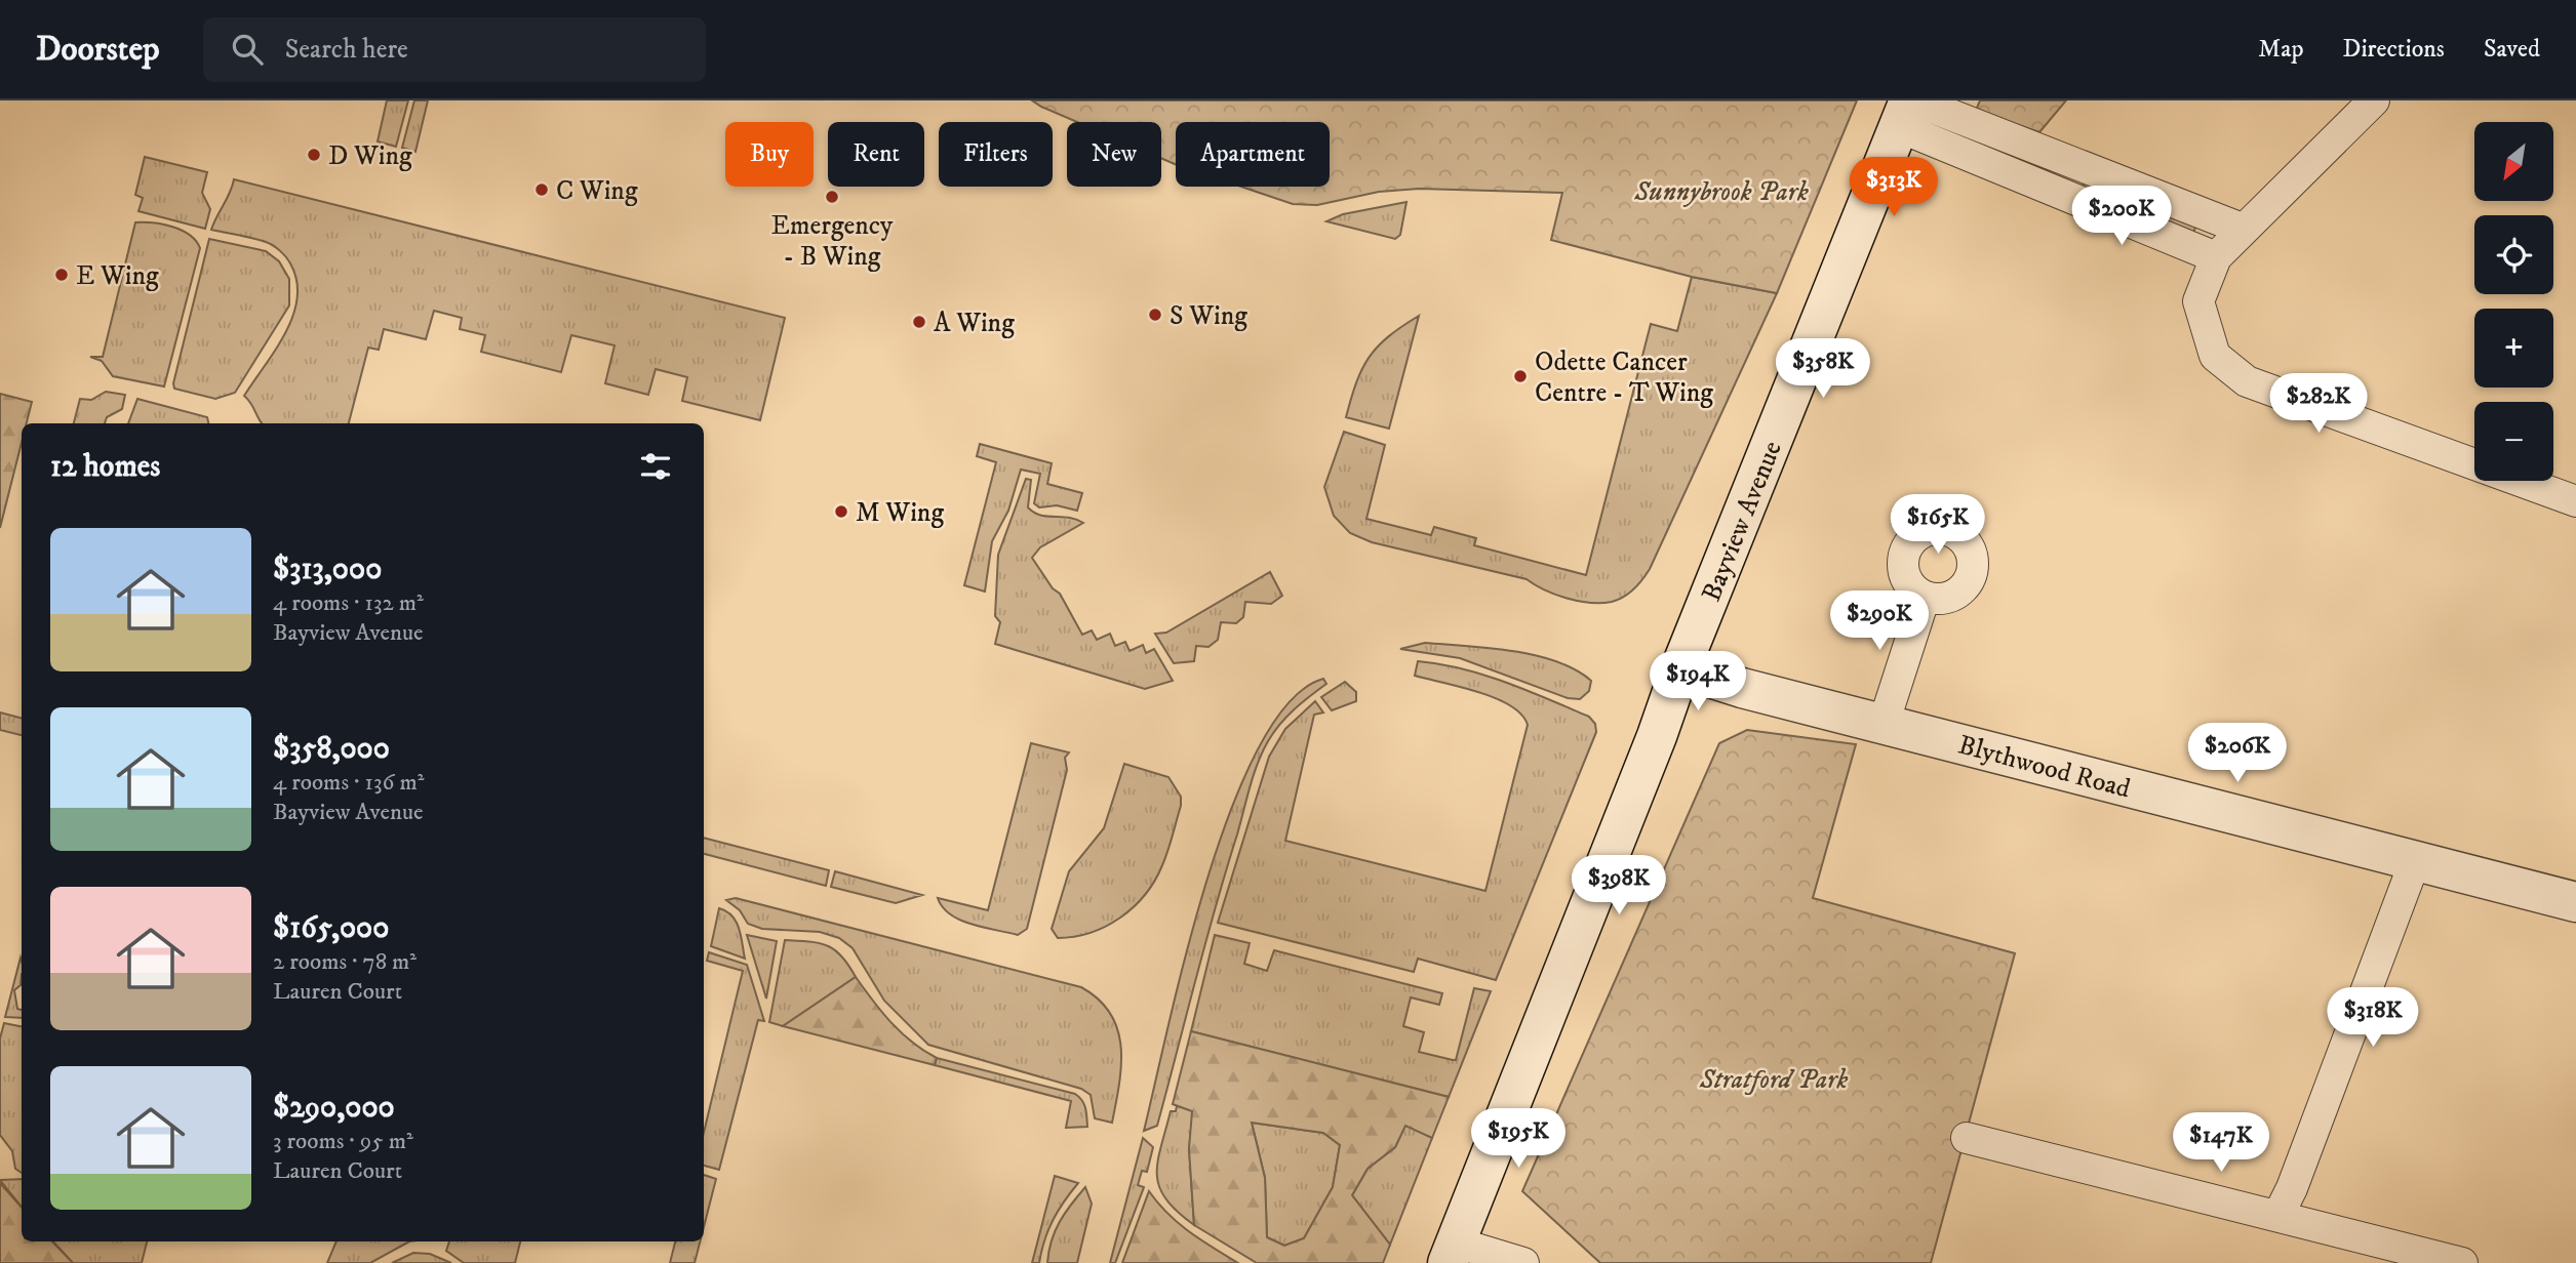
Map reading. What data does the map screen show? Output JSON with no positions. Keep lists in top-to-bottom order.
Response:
{
  "streets": {
    "main road": ["Bayview Avenue", "Blythwood Road"]
  },
  "crossings": [
    ["Bayview Avenue", "Blythwood Road"]
  ],
  "parks": ["Sunnybrook Park", "Stratford Park"],
  "places": [
    "D Wing",
    "C Wing",
    "Emergency - B Wing",
    "E Wing",
    "S Wing",
    "A Wing",
    "Odette Cancer Centre - T Wing",
    "M Wing"
  ],
  "north": "bottom left",
  "page": {
    "header": "Doorstep",
    "search": "Search here",
    "nav": ["Map", "Directions", "Saved"],
    "map_buttons": ["+", "−"],
    "chip": [
      "Buy",
      "Rent",
      "Filters",
      "New",
      "Apartment"
    ],
    "price": [
      "$313K",
      "$200K",
      "$358K",
      "$282K",
      "$165K",
      "$290K",
      "$194K",
      "$206K",
      "$398K",
      "$318K",
      "$195K",
      "$147K"
    ],
    "heading": "12 homes",
    "list": [
      {
        "name": "$313,000",
        "note": "4 rooms · 132 m² · Bayview Avenue"
      },
      {
        "name": "$358,000",
        "note": "4 rooms · 136 m² · Bayview Avenue"
      },
      {
        "name": "$165,000",
        "note": "2 rooms · 78 m² · Lauren Court"
      },
      {
        "name": "$290,000",
        "note": "3 rooms · 95 m² · Lauren Court"
      }
    ]
  }
}
